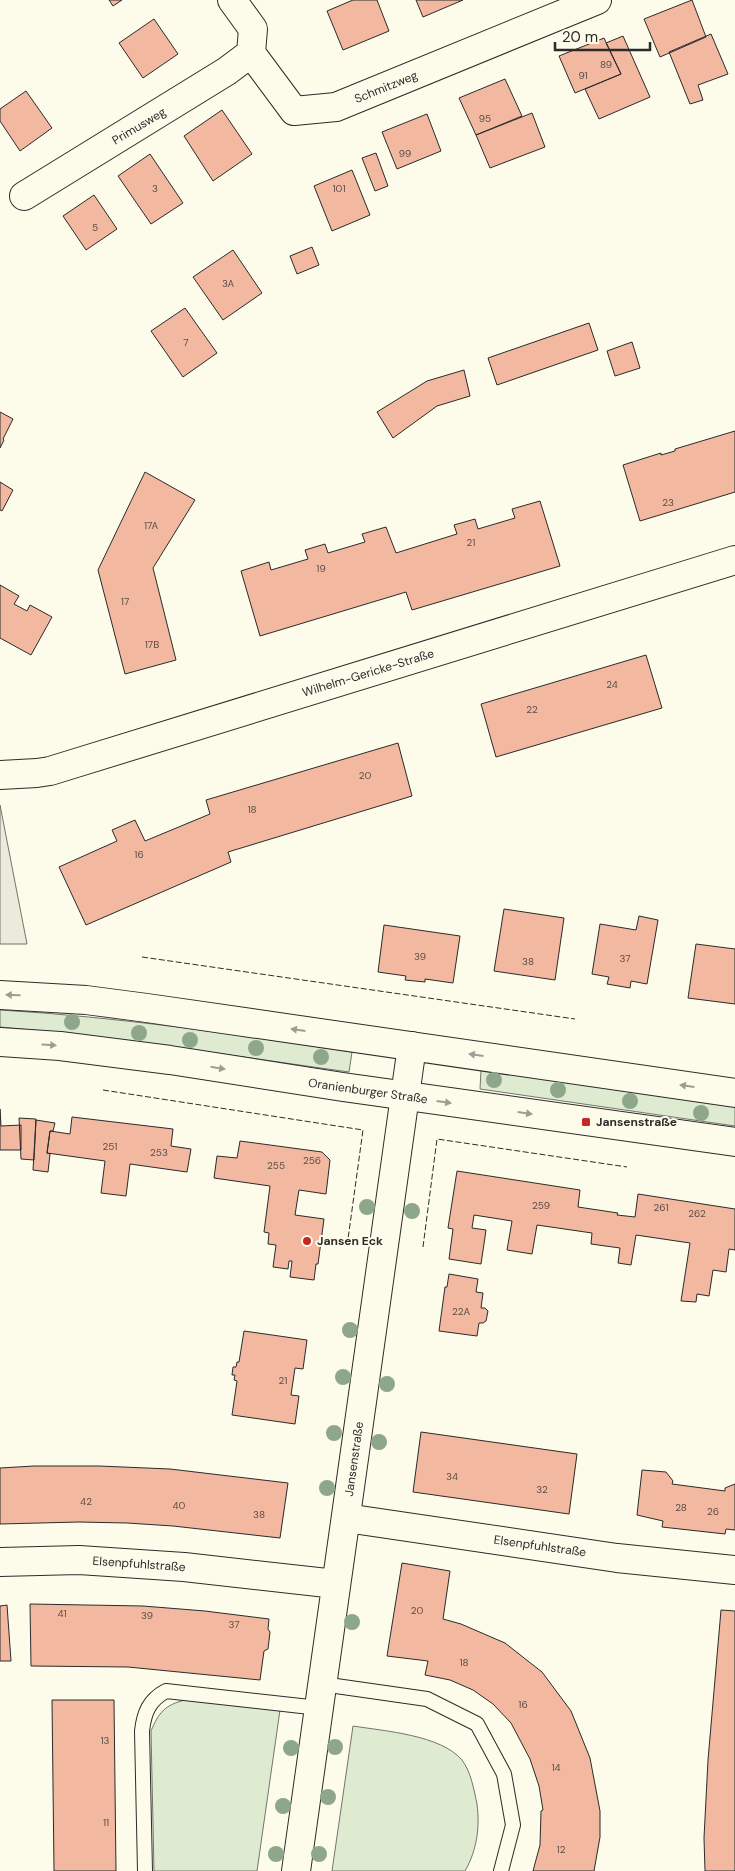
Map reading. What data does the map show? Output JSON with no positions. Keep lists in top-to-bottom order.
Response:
{
  "streets": {
    "street": [
      "Schmitzweg",
      "Primusweg",
      "Wilhelm-Gericke-Straße",
      "Oranienburger Straße",
      "Jansenstraße",
      "Elsenpfuhlstraße"
    ]
  },
  "crossings": [
    ["Schmitzweg", "Primusweg"],
    ["Oranienburger Straße", "Jansenstraße"],
    ["Jansenstraße", "Elsenpfuhlstraße"]
  ],
  "places": {
    "transit": ["Jansenstraße"],
    "other": ["Jansen Eck"]
  },
  "house_numbers": [
    "89",
    "91",
    "95",
    "99",
    "3",
    "101",
    "5",
    "3A",
    "7",
    "23",
    "17A",
    "21",
    "19",
    "17",
    "17B",
    "24",
    "22",
    "20",
    "18",
    "16",
    "39",
    "37",
    "38",
    "251",
    "253",
    "256",
    "255",
    "259",
    "261",
    "262",
    "22A",
    "21",
    "34",
    "32",
    "42",
    "40",
    "28",
    "26",
    "38",
    "20",
    "41",
    "39",
    "37",
    "18",
    "16",
    "13",
    "14",
    "11",
    "12"
  ],
  "scale_bar": "20 m"
}
